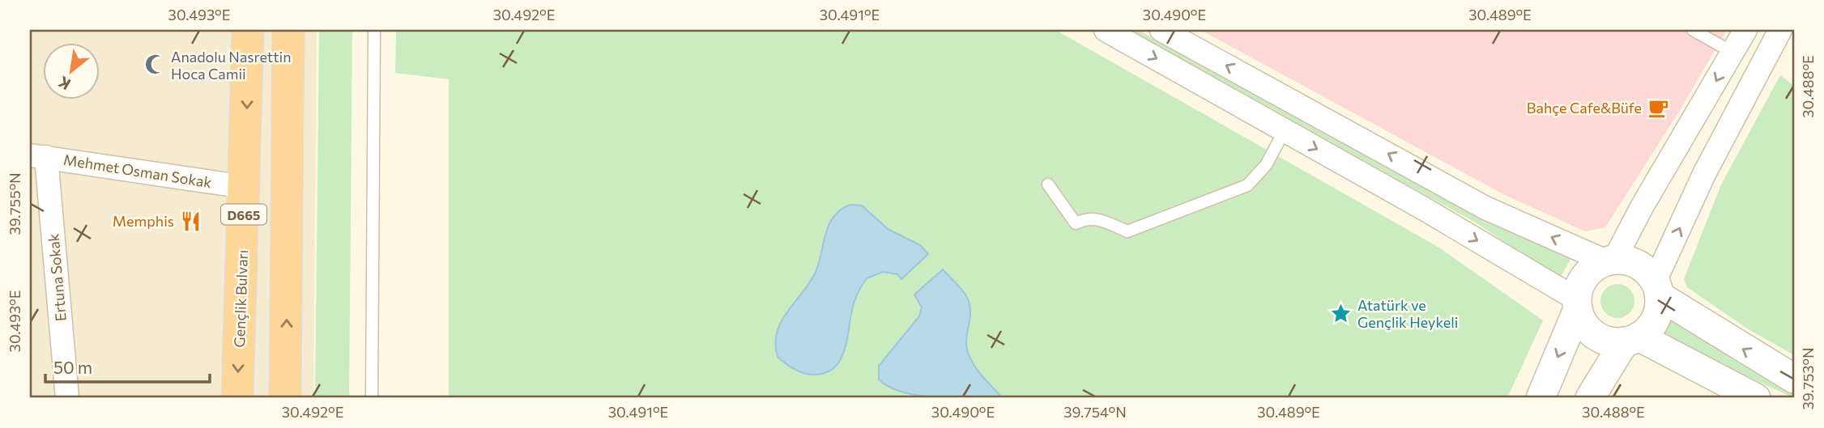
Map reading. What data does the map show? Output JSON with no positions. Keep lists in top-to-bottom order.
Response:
{
  "streets": {
    "highway": ["D665", "Gençlik Bulvarı"],
    "street": ["Mehmet Osman Sokak", "Ertuna Sokak"]
  },
  "crossings": [
    ["Mehmet Osman Sokak", "Ertuna Sokak"],
    ["Mehmet Osman Sokak", "Gençlik Bulvarı"]
  ],
  "places": {
    "mosque": ["Anadolu Nasrettin Hoca Camii"],
    "cafe": ["Bahçe Cafe&Büfe"],
    "restaurant": ["Memphis"],
    "place": ["Atatürk ve Gençlik Heykeli"]
  },
  "scale_bar": "50 m",
  "north": "bottom left",
  "coordinates": [
    "30.493°E",
    "30.492°E",
    "30.491°E",
    "30.490°E",
    "30.489°E",
    "30.488°E",
    "39.755°N",
    "39.753°N",
    "39.754°N"
  ]
}
